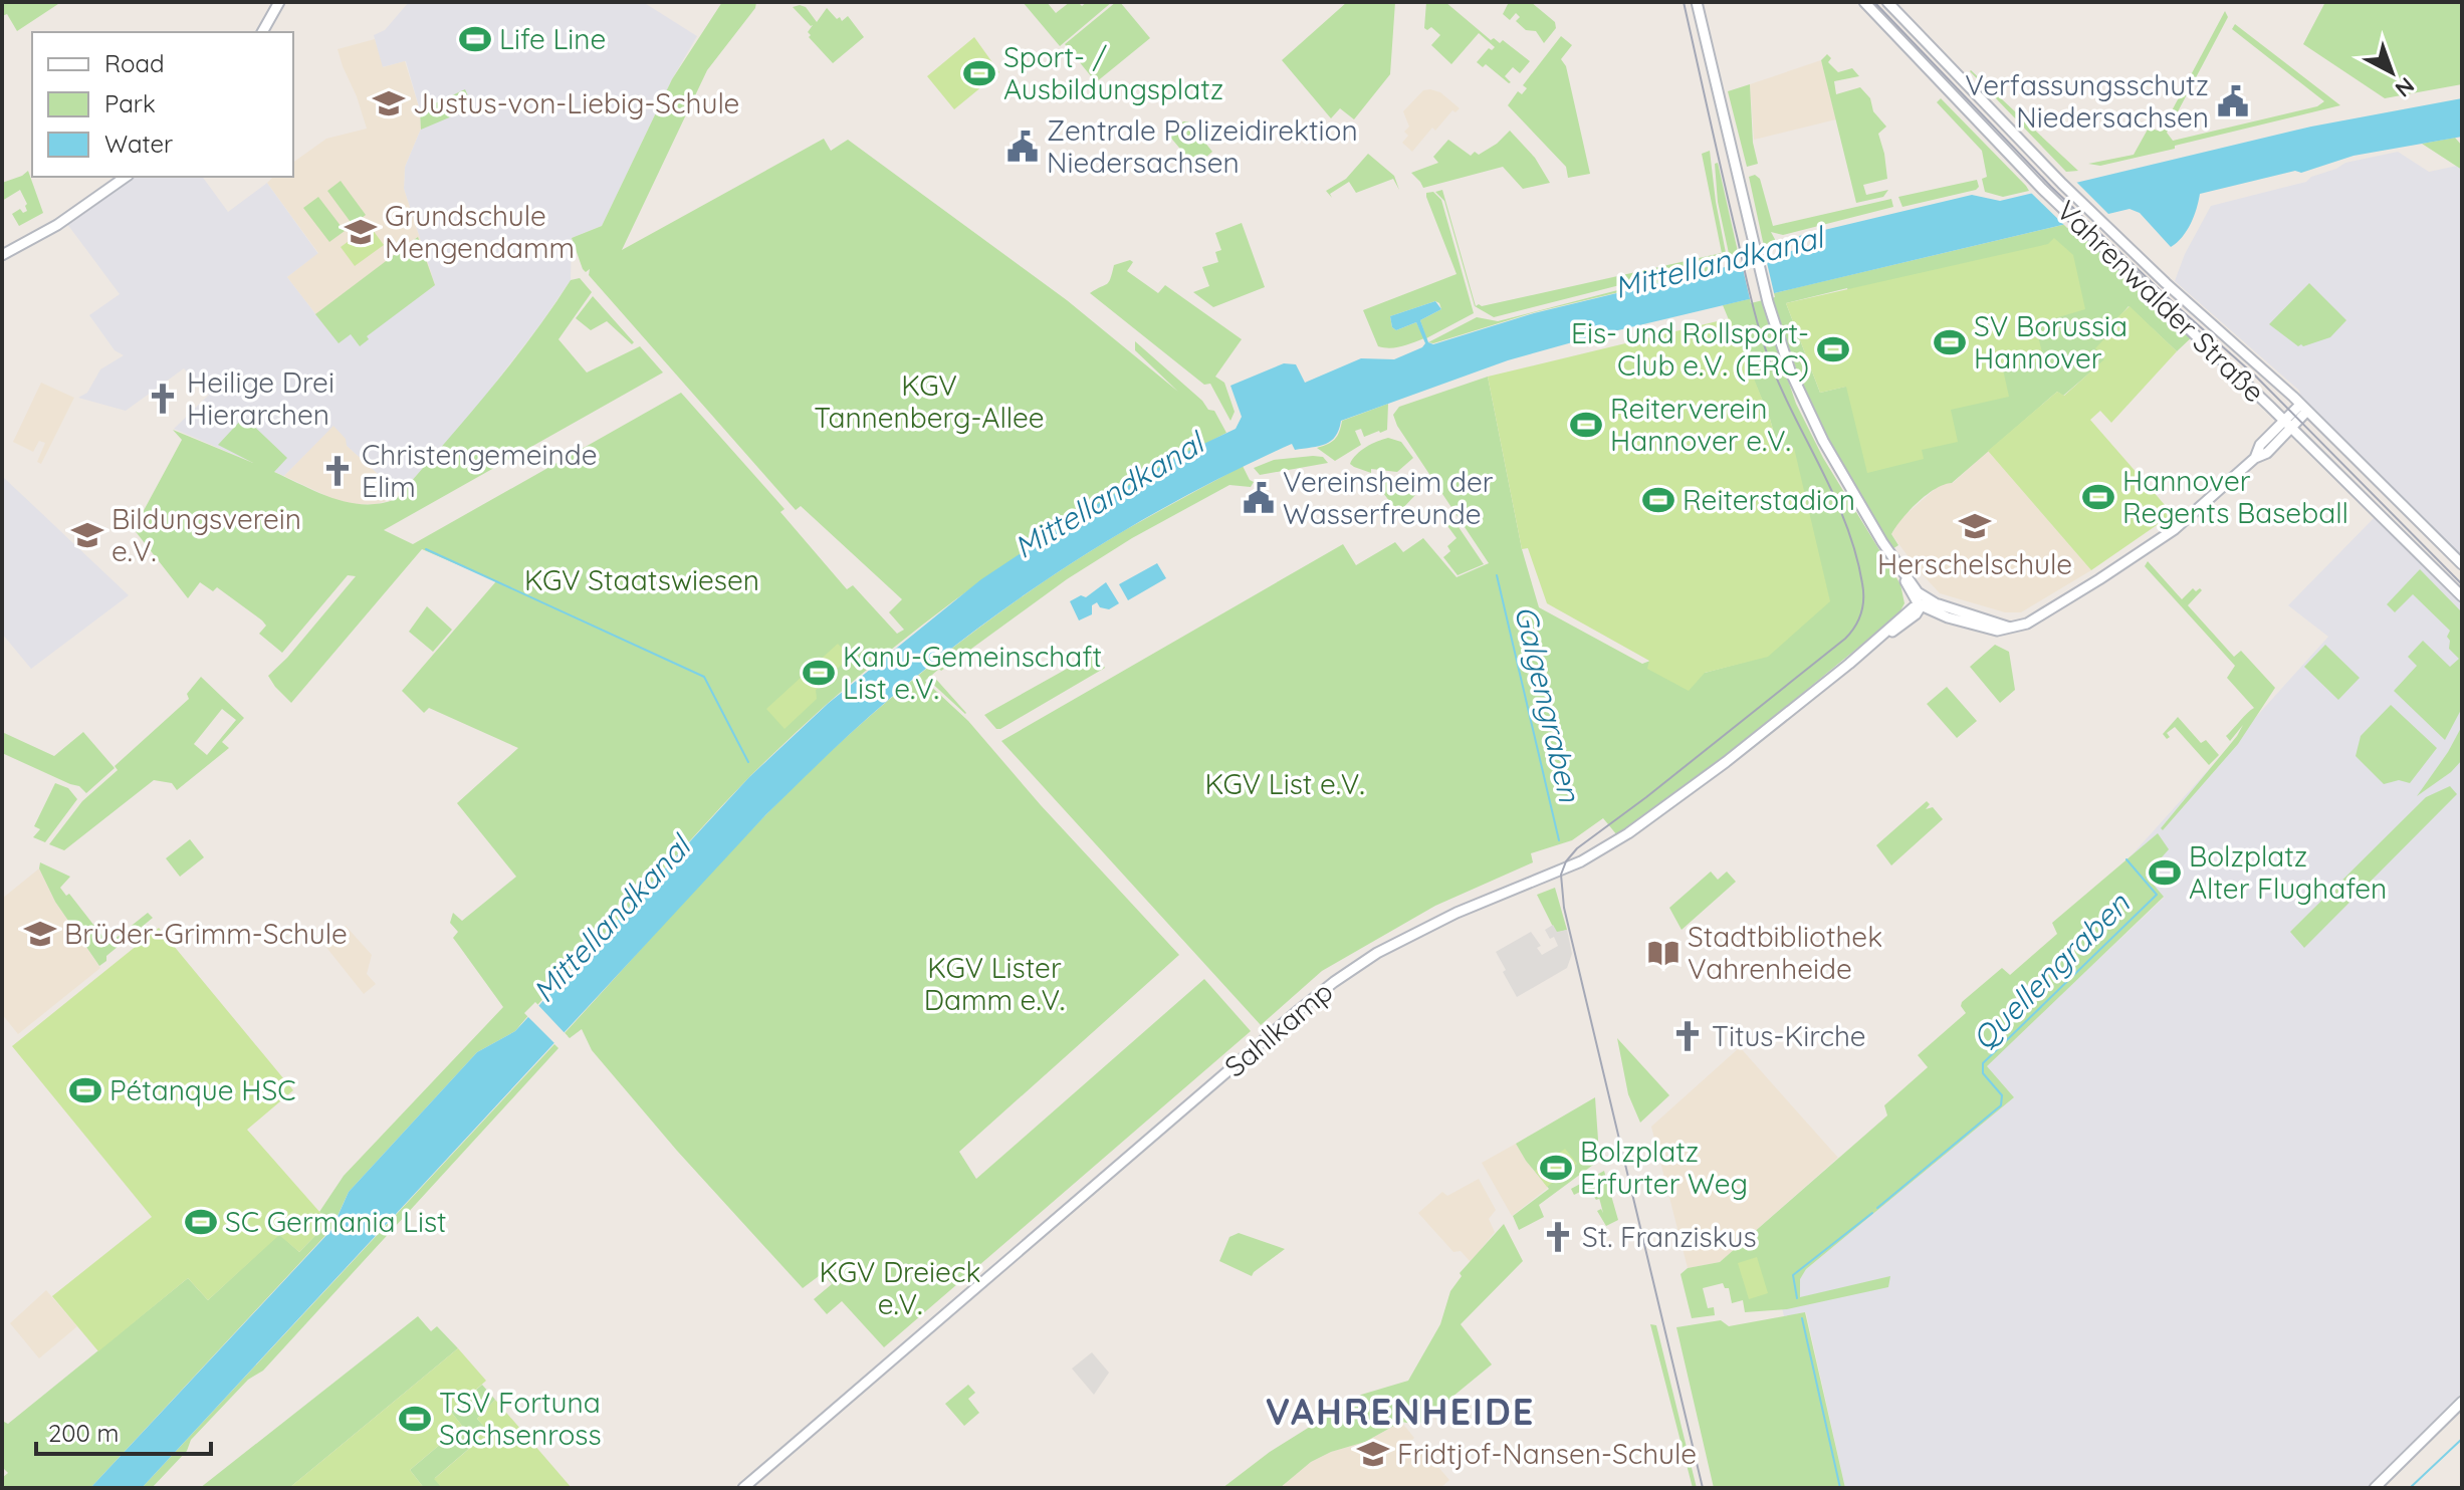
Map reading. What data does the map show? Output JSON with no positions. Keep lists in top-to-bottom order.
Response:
{
  "streets": {
    "street": ["Vahrenwalder Straße", "Sahlkamp"]
  },
  "crossings": [
    ["Vahrenwalder Straße", "Sahlkamp"]
  ],
  "districts": ["VAHRENHEIDE"],
  "water": ["Mittellandkanal", "Galgengraben", "Quellengraben"],
  "parks": [
    "KGV Tannenberg-Allee",
    "KGV Staatswiesen",
    "KGV List e.V.",
    "KGV Lister Damm e.V.",
    "KGV Dreieck e.V."
  ],
  "places": {
    "sports": [
      "Life Line",
      "Sport- / Ausbildungsplatz",
      "SV Borussia Hannover",
      "Eis- und Rollsport- Club e.V. (ERC)",
      "Reiterverein Hannover e.V.",
      "Hannover Regents Baseball",
      "Reiterstadion",
      "Kanu-Gemeinschaft List e.V.",
      "Bolzplatz Alter Flughafen",
      "Pétanque HSC",
      "Bolzplatz Erfurter Weg",
      "SC Germania List",
      "TSV Fortuna Sachsenross"
    ],
    "public building": ["Verfassungsschutz Niedersachsen", "Zentrale Polizeidirektion Niedersachsen", "Vereinsheim der Wasserfreunde"],
    "school or university": [
      "Justus-von-Liebig-Schule",
      "Grundschule Mengendamm",
      "Herschelschule",
      "Bildungsverein e.V.",
      "Brüder-Grimm-Schule",
      "Fridtjof-Nansen-Schule"
    ],
    "church": [
      "Heilige Drei Hierarchen",
      "Christengemeinde Elim",
      "Titus-Kirche",
      "St. Franziskus"
    ],
    "library": ["Stadtbibliothek Vahrenheide"]
  },
  "legend": ["Road", "Park", "Water"],
  "scale_bar": "200 m",
  "north": "bottom right"
}
